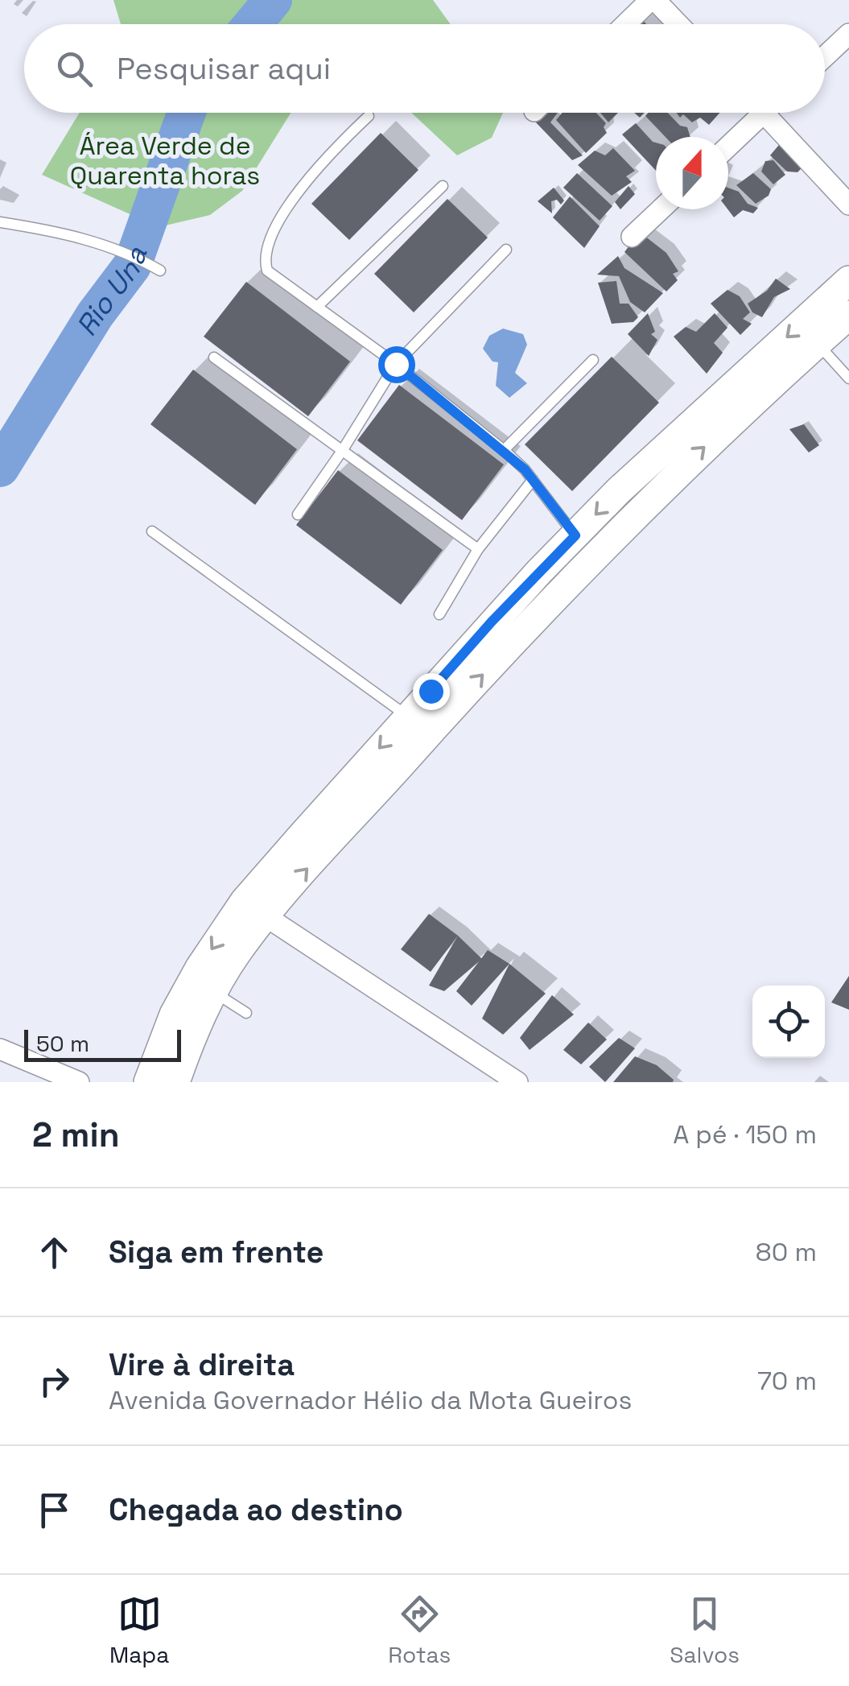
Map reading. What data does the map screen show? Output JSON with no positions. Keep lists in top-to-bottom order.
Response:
{
  "water": ["Rio Una"],
  "parks": ["Área Verde de Quarenta horas"],
  "scale_bar": "50 m",
  "north": "top",
  "page": {
    "search": "Pesquisar aqui",
    "scale": "50 m",
    "heading": ["2 min", "A pé · 150 m"],
    "list": [
      ["Siga em frente", "80 m"],
      ["Vire à direita", "Avenida Governador Hélio da Mota Gueiros", "70 m"],
      "Chegada ao destino"
    ],
    "nav": ["Mapa", "Rotas", "Salvos"]
  }
}
